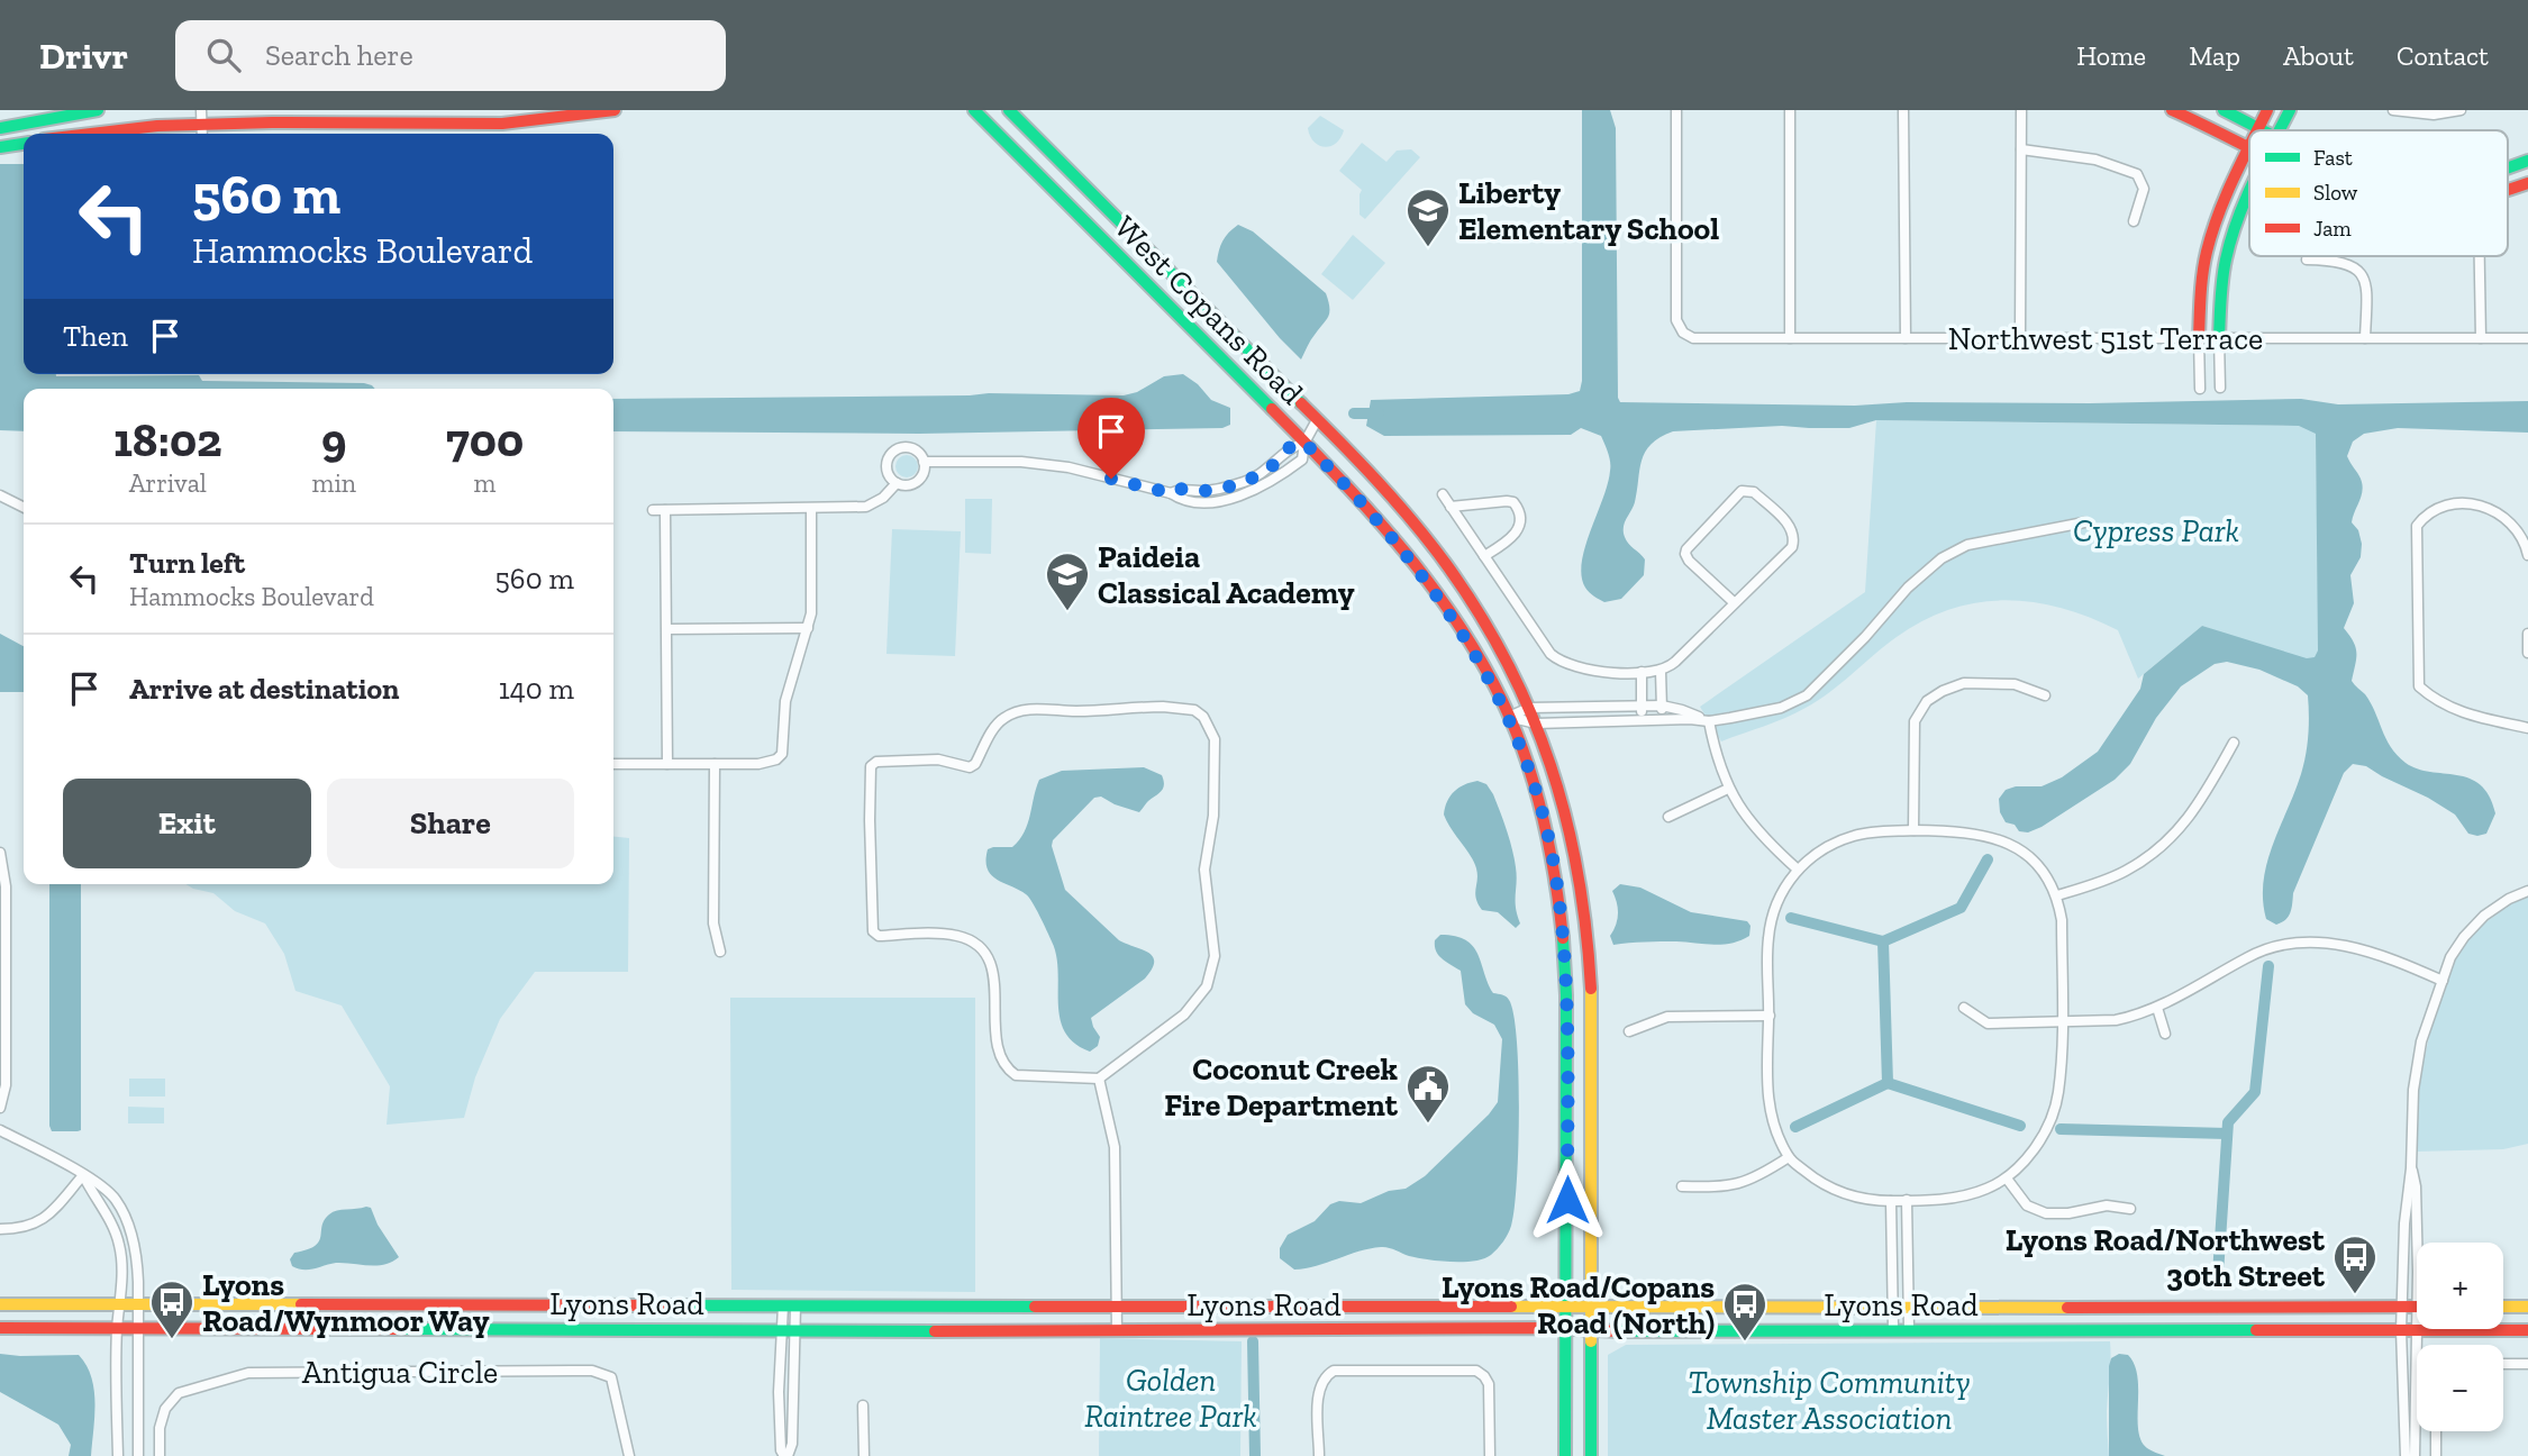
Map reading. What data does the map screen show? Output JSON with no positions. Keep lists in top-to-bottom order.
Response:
{
  "streets": {
    "main road": ["West Copans Road", "Lyons Road"],
    "street": ["Northwest 51st Terrace", "Antigua Circle"]
  },
  "crossings": [
    ["West Copans Road", "Lyons Road"]
  ],
  "parks": ["Cypress Park", "Golden Raintree Park", "Township Community Master Association"],
  "places": {
    "school or university": ["Liberty Elementary School", "Paideia Classical Academy"],
    "public building": ["Coconut Creek Fire Department"],
    "bus stop": ["Lyons Road/Northwest 30th Street", "Lyons Road/Wynmoor Way", "Lyons Road/Copans Road (North)"]
  },
  "legend": ["Fast", "Slow", "Jam"],
  "page": {
    "header": "Drivr",
    "search": "Search here",
    "nav": [
      "Home",
      "Map",
      "About",
      "Contact"
    ],
    "turn": ["560 m", "Hammocks Boulevard"],
    "then": "Then",
    "eta": [
      "18:02",
      "Arrival",
      "9",
      "min",
      "700",
      "m"
    ],
    "list": [
      {
        "name": "Turn left",
        "note": "Hammocks Boulevard",
        "value": "560 m"
      },
      {
        "name": "Arrive at destination",
        "value": "140 m"
      }
    ],
    "buttons": ["Exit", "Share"],
    "map_buttons": ["+", "−"]
  }
}
